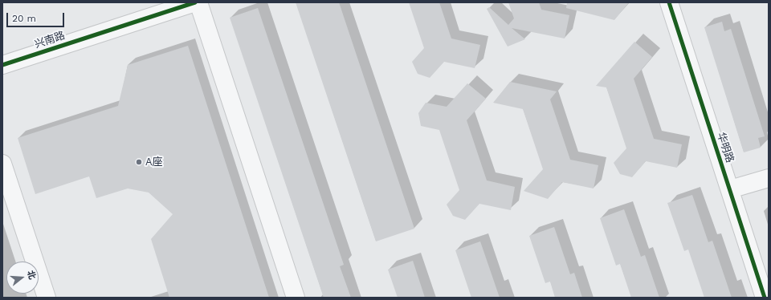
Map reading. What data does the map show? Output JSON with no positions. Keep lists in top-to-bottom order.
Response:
{
  "streets": {
    "street": ["兴南路", "华明路"]
  },
  "places": ["A座"],
  "scale_bar": "20 m",
  "north": "right"
}
